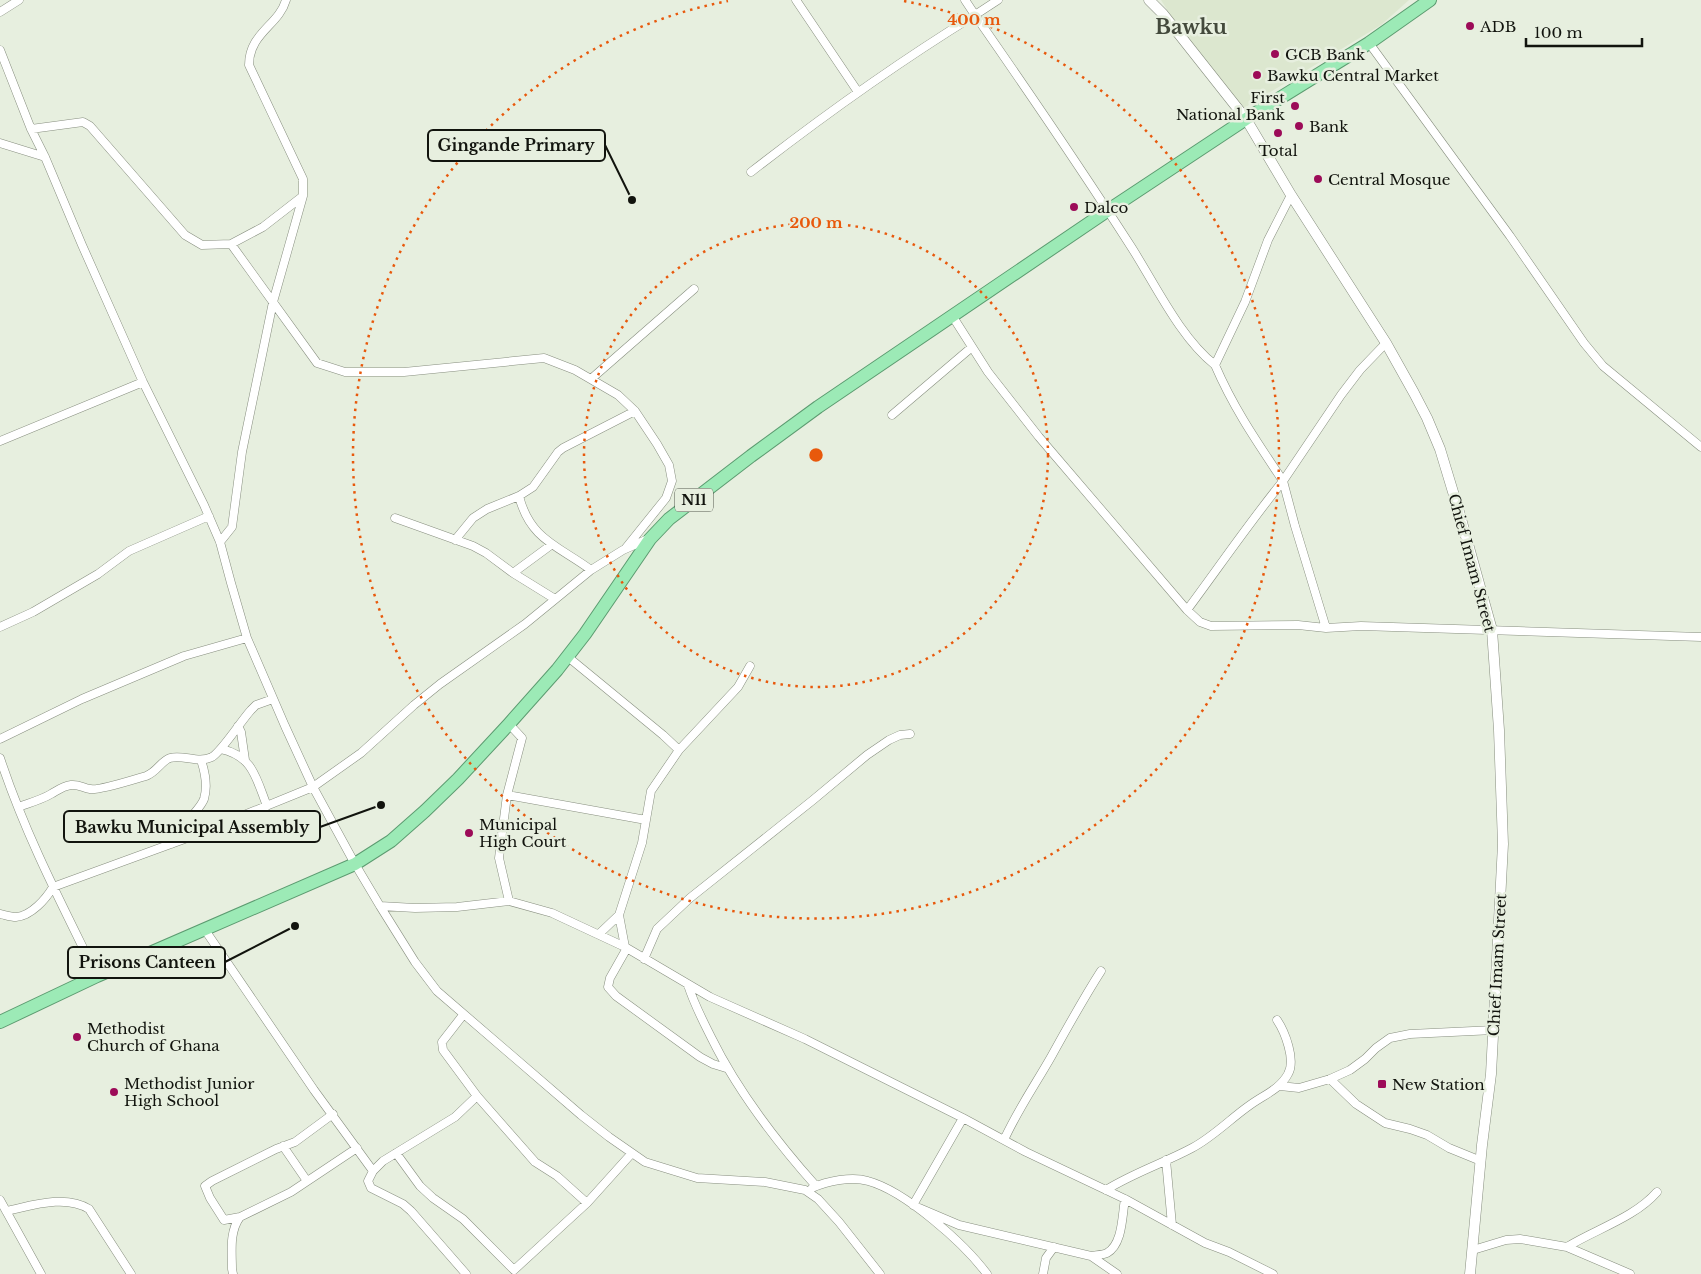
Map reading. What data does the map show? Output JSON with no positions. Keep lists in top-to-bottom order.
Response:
{
  "streets": {
    "highway": ["N11"],
    "street": ["Chief Imam Street"]
  },
  "crossings": [
    ["N11", "Chief Imam Street"]
  ],
  "districts": ["Bawku"],
  "places": {
    "other": [
      "ADB",
      "GCB Bank",
      "Bawku Central Market",
      "First National Bank",
      "Bank",
      "Total",
      "Central Mosque",
      "Gingande Primary",
      "Dalco",
      "Bawku Municipal Assembly",
      "Municipal High Court",
      "Prisons Canteen",
      "Methodist Church of Ghana",
      "Methodist Junior High School"
    ],
    "transit": ["New Station"]
  },
  "scale_bar": "100 m",
  "rings": ["400 m", "200 m"]
}
